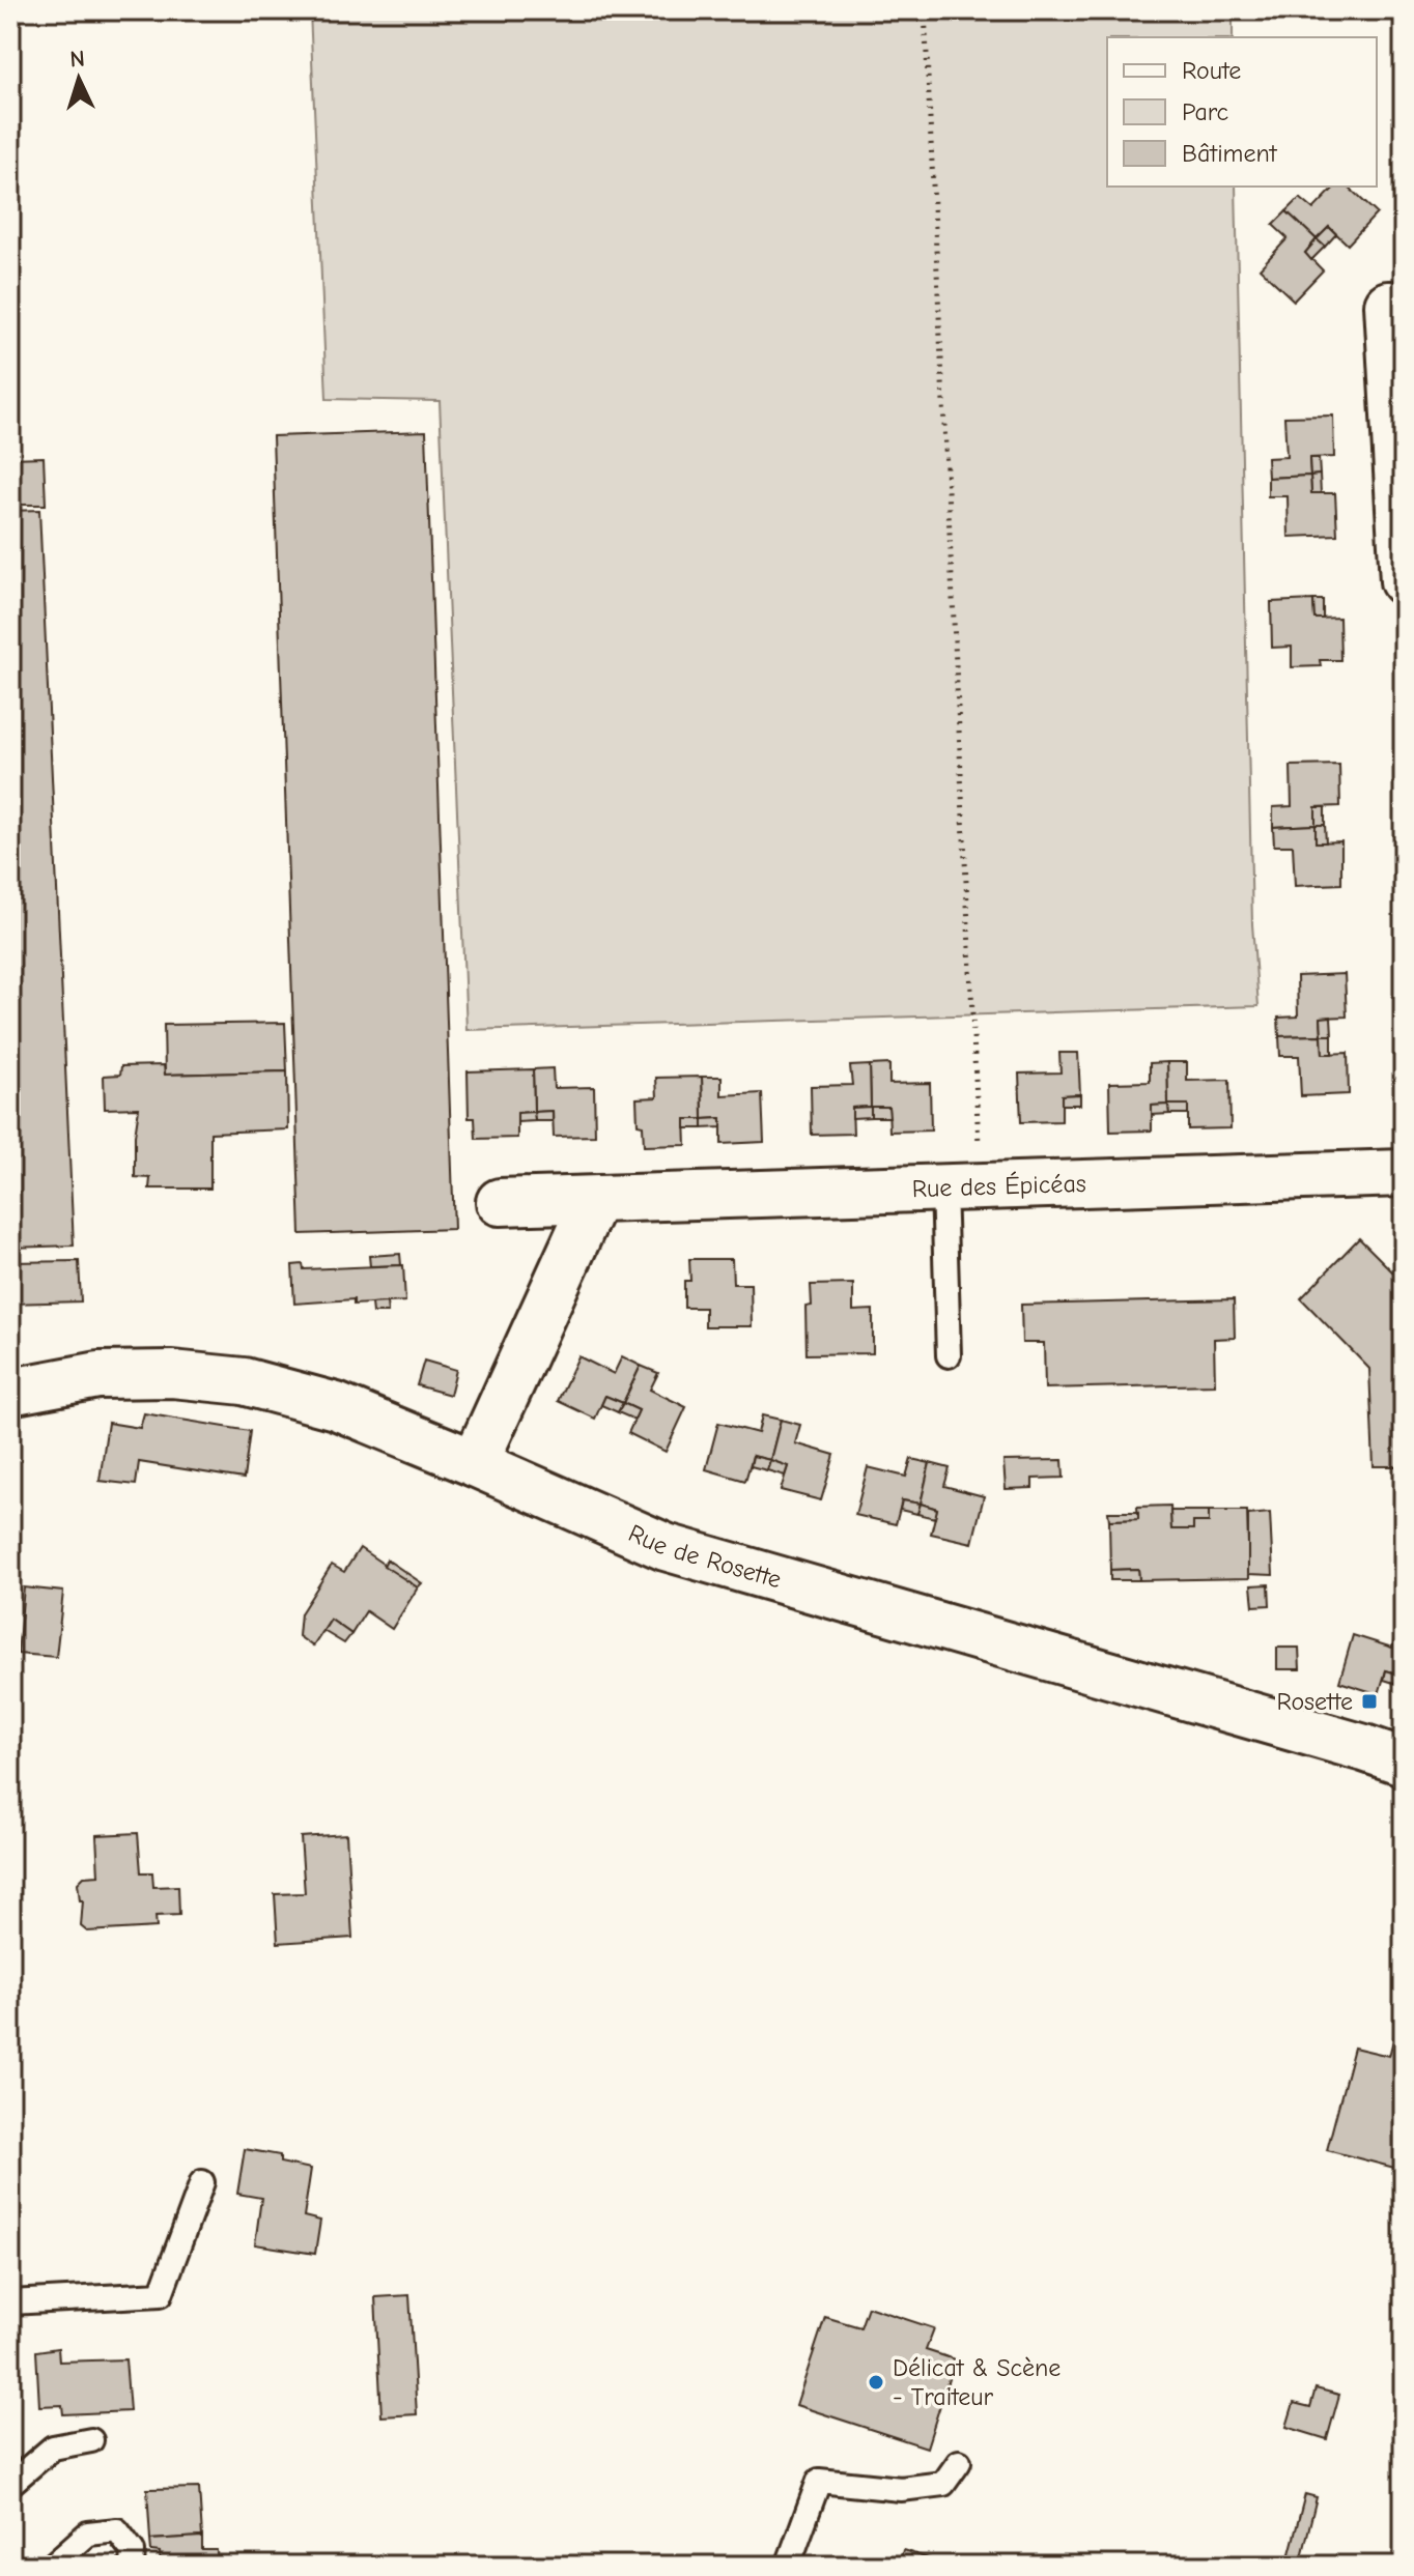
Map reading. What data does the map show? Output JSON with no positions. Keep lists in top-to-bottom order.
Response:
{
  "streets": {
    "street": ["Rue des Épicéas", "Rue de Rosette"]
  },
  "places": {
    "transit": ["Rosette"],
    "other": ["Délicat & Scène - Traiteur"]
  },
  "legend": ["Route", "Parc", "Bâtiment"],
  "north": "top"
}
